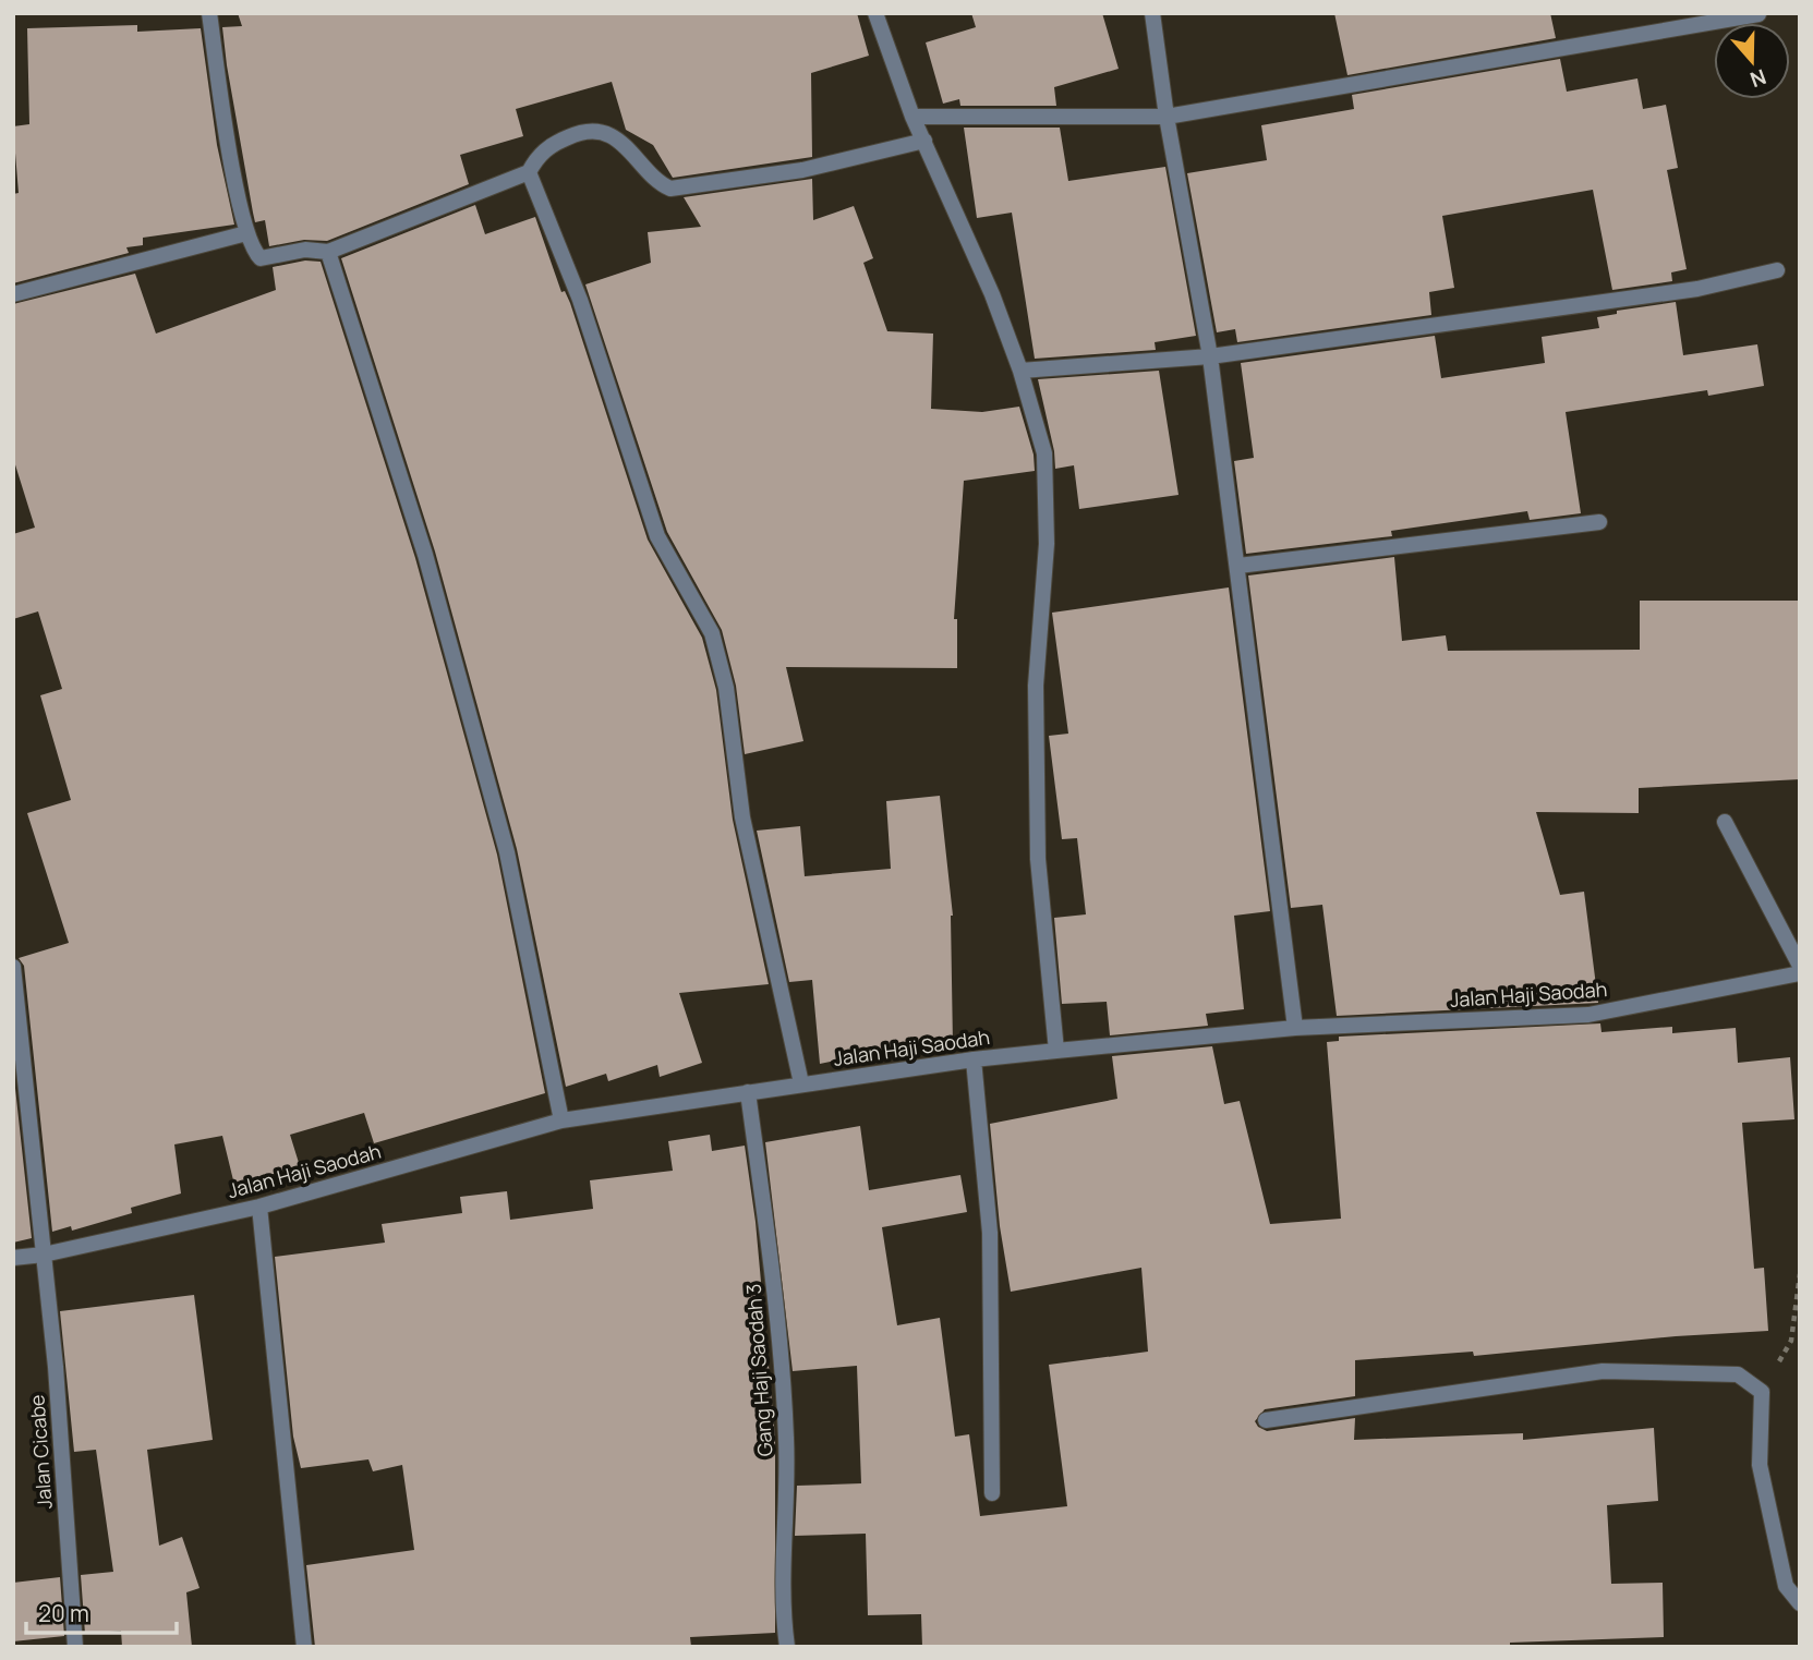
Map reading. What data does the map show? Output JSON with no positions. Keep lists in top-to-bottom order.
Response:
{
  "streets": {
    "street": ["Jalan Haji Saodah", "Gang Haji Saodah 3", "Jalan Cicabe"]
  },
  "crossings": [
    ["Jalan Haji Saodah", "Gang Haji Saodah 3"],
    ["Jalan Haji Saodah", "Jalan Cicabe"]
  ],
  "scale_bar": "20 m",
  "north": "bottom"
}
